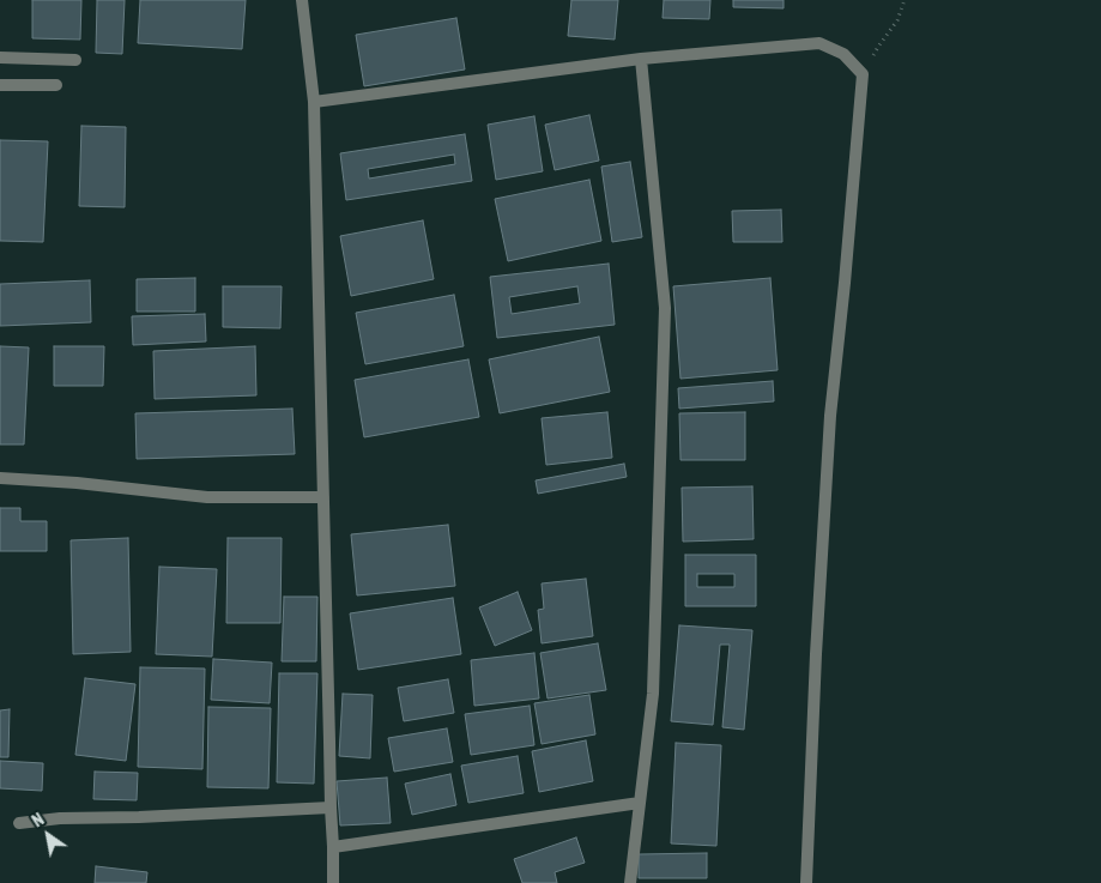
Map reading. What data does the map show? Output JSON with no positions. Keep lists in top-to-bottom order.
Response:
{
  "north": "top left"
}
